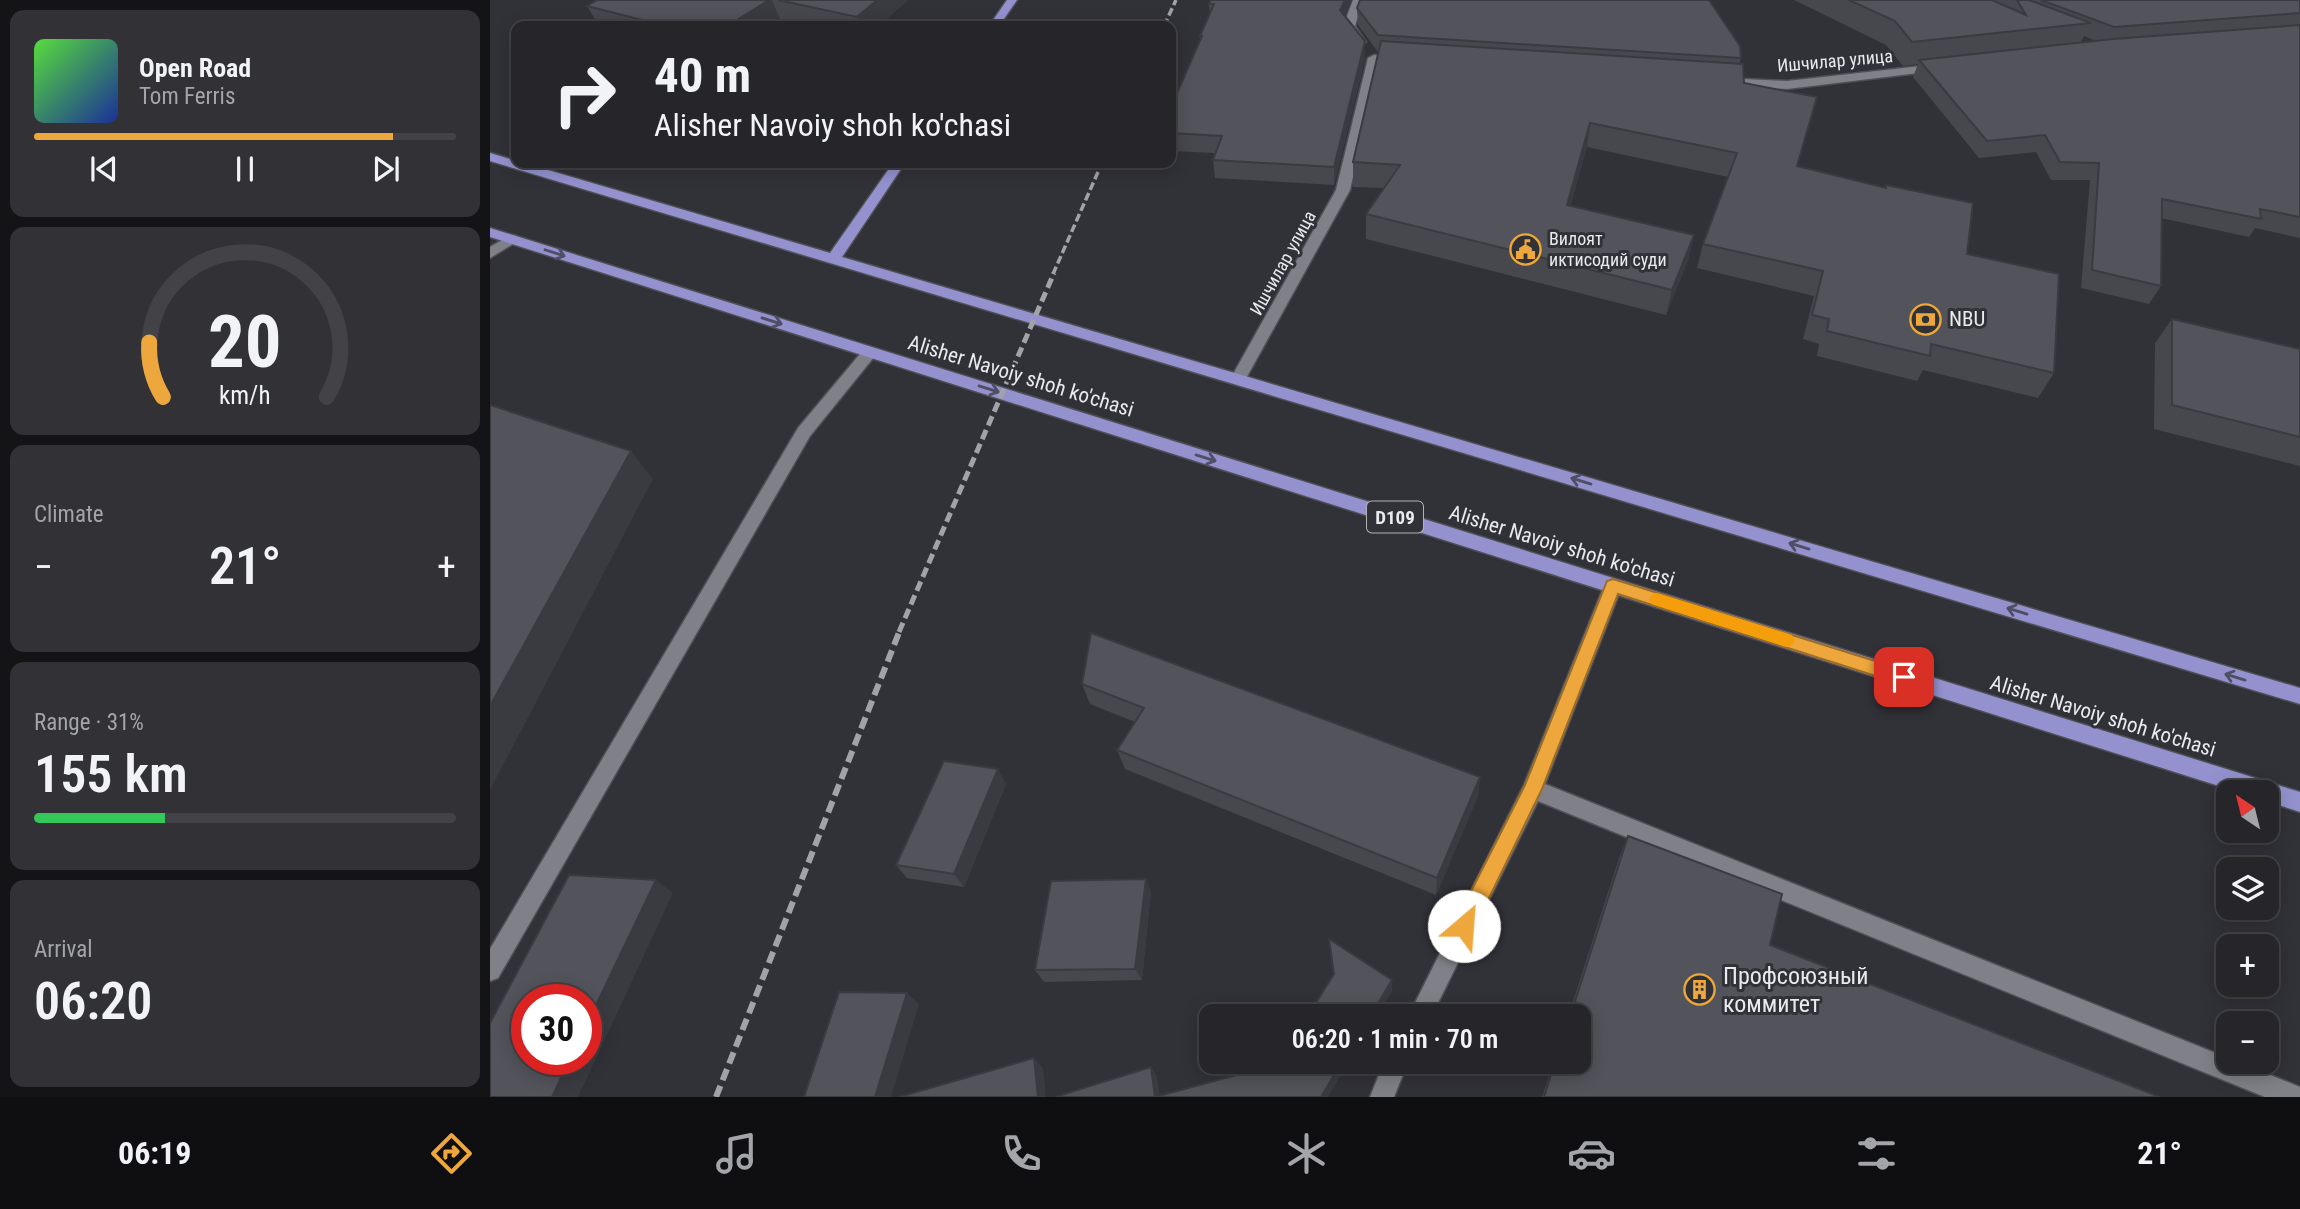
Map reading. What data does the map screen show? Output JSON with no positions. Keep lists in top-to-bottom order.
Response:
{
  "streets": {
    "main road": ["Alisher Navoiy shoh ko'chasi", "D109"],
    "street": ["Ишчилар улица"]
  },
  "places": {
    "public building": ["Вилоят иктисодий суди"],
    "bank": ["NBU"],
    "building": ["Профсоюзный коммитет"]
  },
  "north": "top left",
  "page": {
    "turn": ["40 m", "Alisher Navoiy shoh ko'chasi"],
    "song": ["Open Road", "Tom Ferris"],
    "tile": [
      "Climate",
      ["Range · 31%", "155 km"],
      ["Arrival", "06:20"]
    ],
    "heat": ["−", "21°", "+"],
    "map_buttons": ["+", "−"],
    "limit": "30",
    "trip": "06:20 · 1 min · 70 m",
    "tabs": ["06:19", "21°"],
    "gauge": ["20", "km/h"]
  }
}
